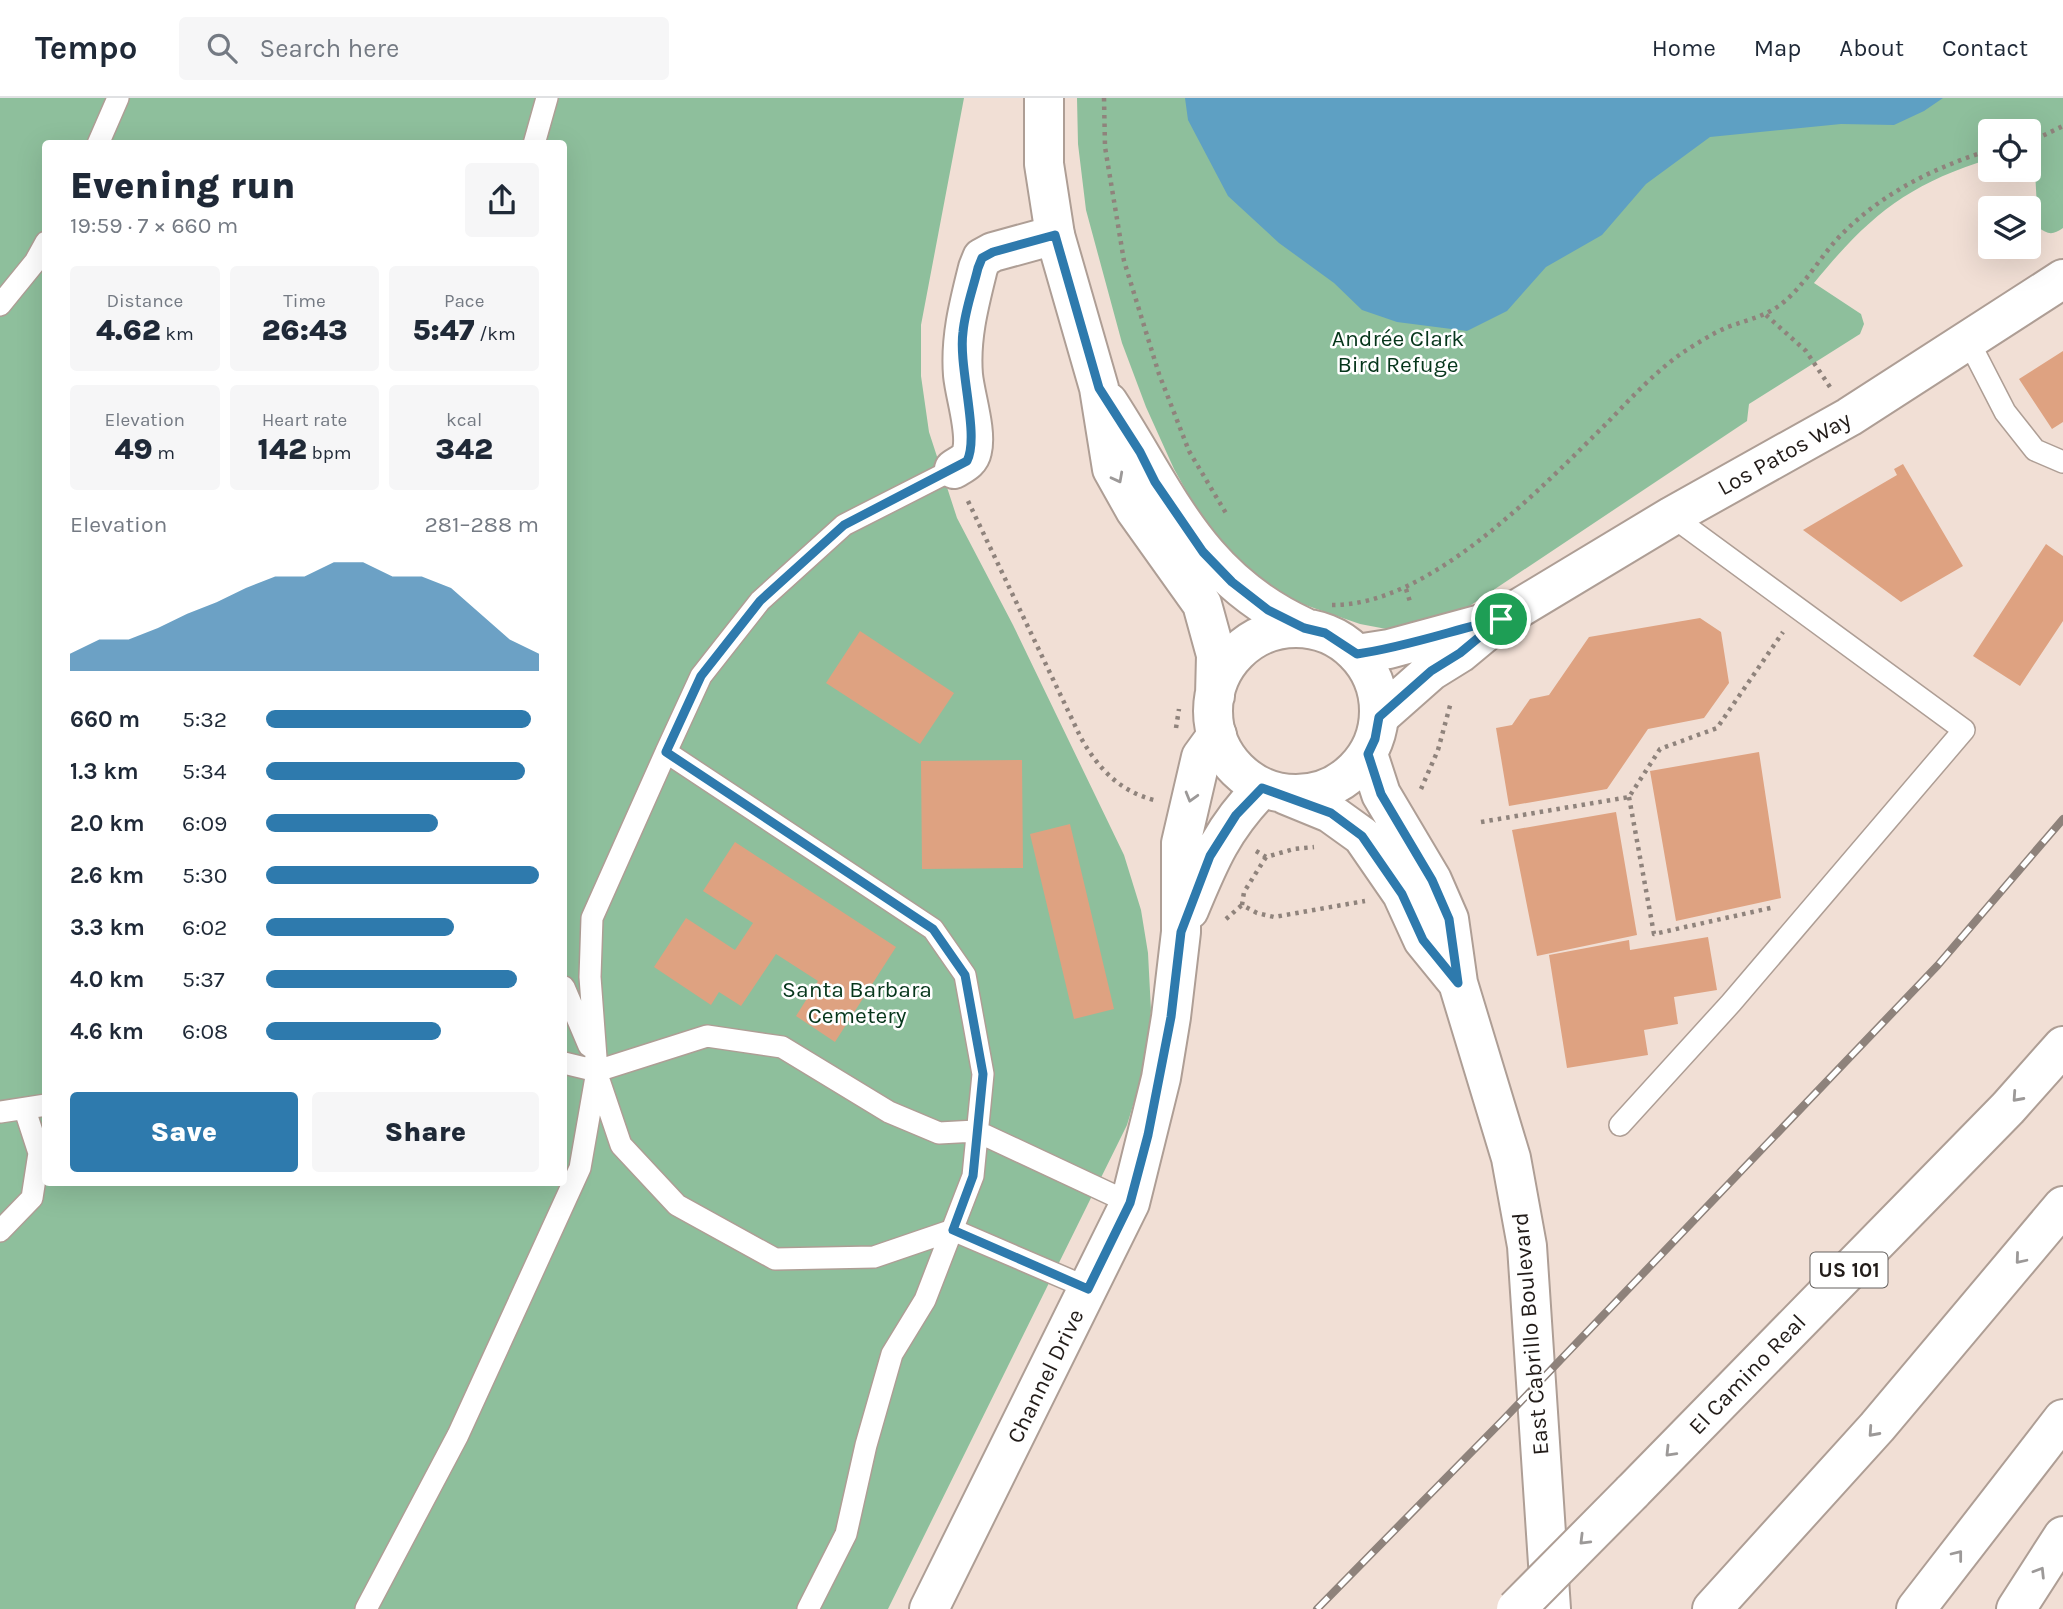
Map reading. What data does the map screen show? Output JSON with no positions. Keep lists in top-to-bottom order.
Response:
{
  "streets": {
    "main road": [
      "Los Patos Way",
      "US 101",
      "East Cabrillo Boulevard",
      "El Camino Real",
      "Channel Drive"
    ]
  },
  "crossings": [
    ["Los Patos Way", "East Cabrillo Boulevard"],
    ["Los Patos Way", "Channel Drive"],
    ["East Cabrillo Boulevard", "Channel Drive"]
  ],
  "parks": ["Andrée Clark Bird Refuge", "Santa Barbara Cemetery"],
  "page": {
    "header": "Tempo",
    "search": "Search here",
    "nav": [
      "Home",
      "Map",
      "About",
      "Contact"
    ],
    "heading": ["Evening run", "19:59 · 7 × 660 m"],
    "stats": [
      ["Distance", "4.62 km"],
      ["Time", "26:43"],
      ["Pace", "5:47 /km"],
      ["Elevation", "49 m"],
      ["Heart rate", "142 bpm"],
      ["kcal", "342"]
    ],
    "chart": ["Elevation", "281–288 m"],
    "list": [
      {
        "name": "660 m",
        "note": "5:32"
      },
      {
        "name": "1.3 km",
        "note": "5:34"
      },
      {
        "name": "2.0 km",
        "note": "6:09"
      },
      {
        "name": "2.6 km",
        "note": "5:30"
      },
      {
        "name": "3.3 km",
        "note": "6:02"
      },
      {
        "name": "4.0 km",
        "note": "5:37"
      },
      {
        "name": "4.6 km",
        "note": "6:08"
      }
    ],
    "buttons": ["Save", "Share"]
  }
}
